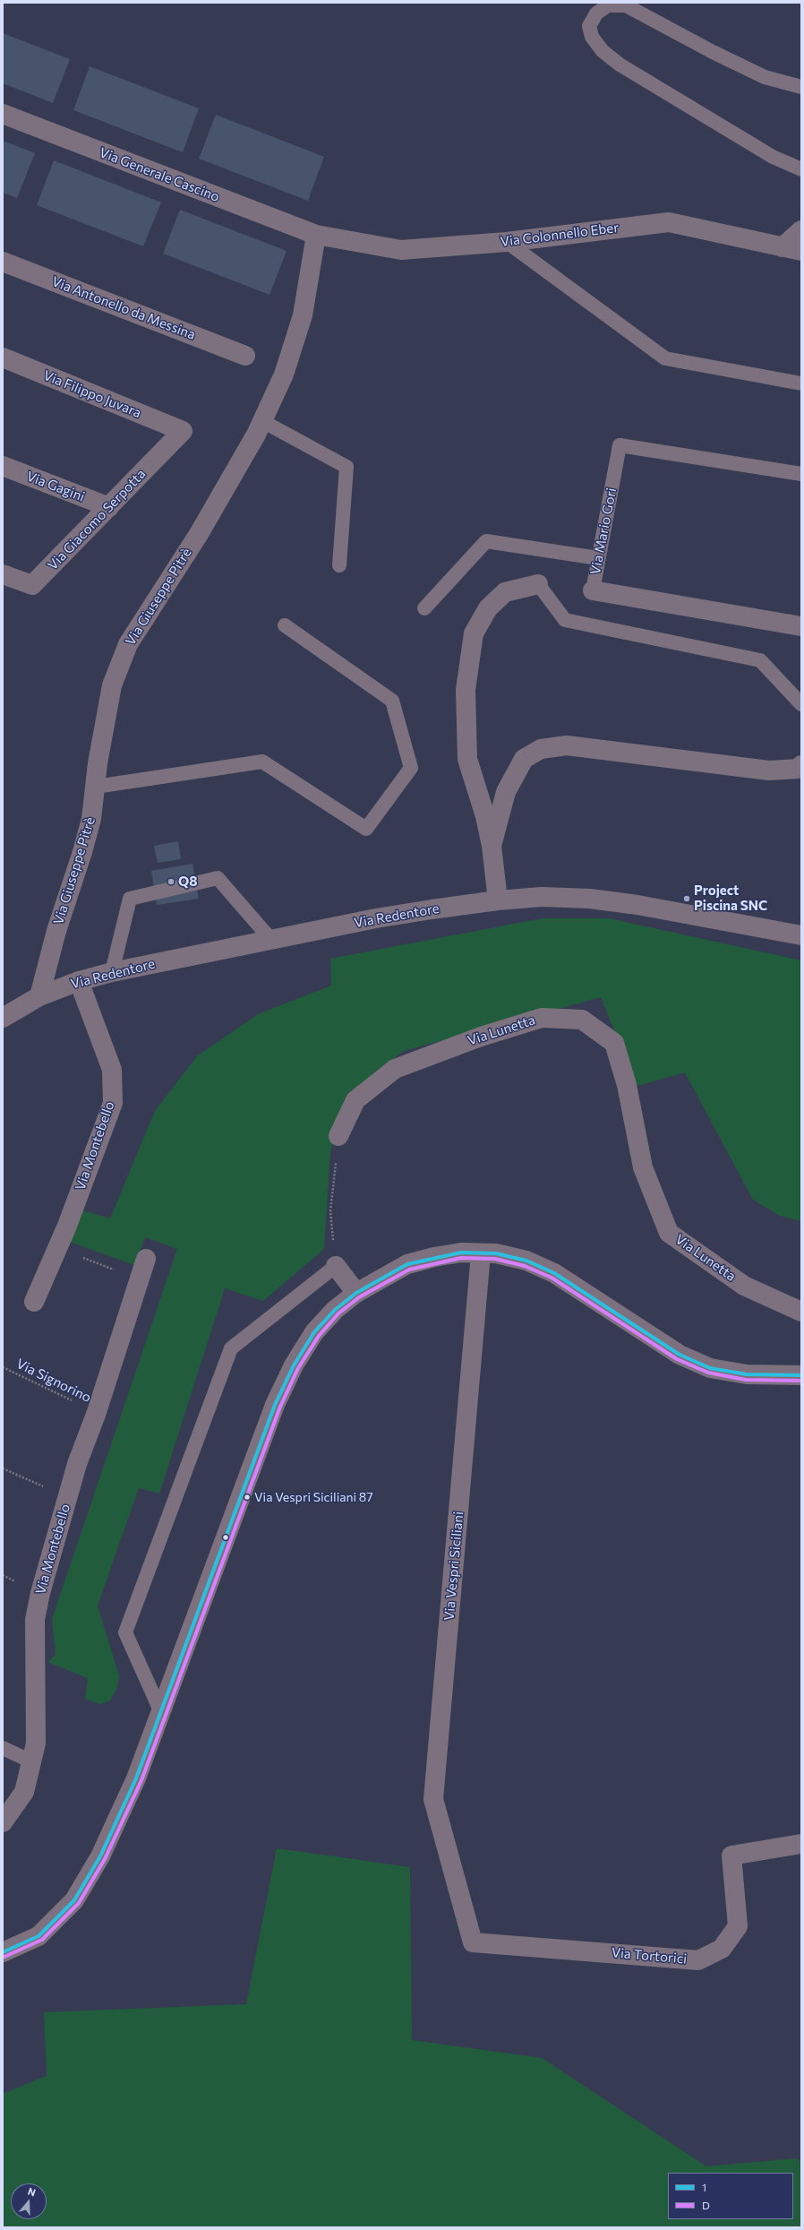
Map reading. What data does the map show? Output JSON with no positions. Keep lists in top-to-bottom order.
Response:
{
  "streets": {
    "street": [
      "Via Generale Cascino",
      "Via Colonnello Eber",
      "Via Antonello da Messina",
      "Via Filippo Juvara",
      "Via Gagini",
      "Via Giacomo Serpotta",
      "Via Mario Gori",
      "Via Giuseppe Pitrè",
      "Via Redentore",
      "Via Lunetta",
      "Via Montebello",
      "Via Vespri Siciliani",
      "Via Tortorici"
    ],
    "path": ["Via Signorino"]
  },
  "crossings": [
    ["Via Generale Cascino", "Via Colonnello Eber"],
    ["Via Generale Cascino", "Via Giuseppe Pitrè"],
    ["Via Colonnello Eber", "Via Giuseppe Pitrè"],
    ["Via Filippo Juvara", "Via Giacomo Serpotta"],
    ["Via Gagini", "Via Giacomo Serpotta"],
    ["Via Giuseppe Pitrè", "Via Redentore"],
    ["Via Redentore", "Via Montebello"],
    ["Via Montebello", "Via Signorino"],
    ["Via Vespri Siciliani", "Via Tortorici"]
  ],
  "places": ["Q8", "Project Piscina SNC", "Via Vespri Siciliani 87"],
  "lines": ["transit line 1", "transit line D"],
  "legend": ["1", "D"],
  "north": "top"
}
